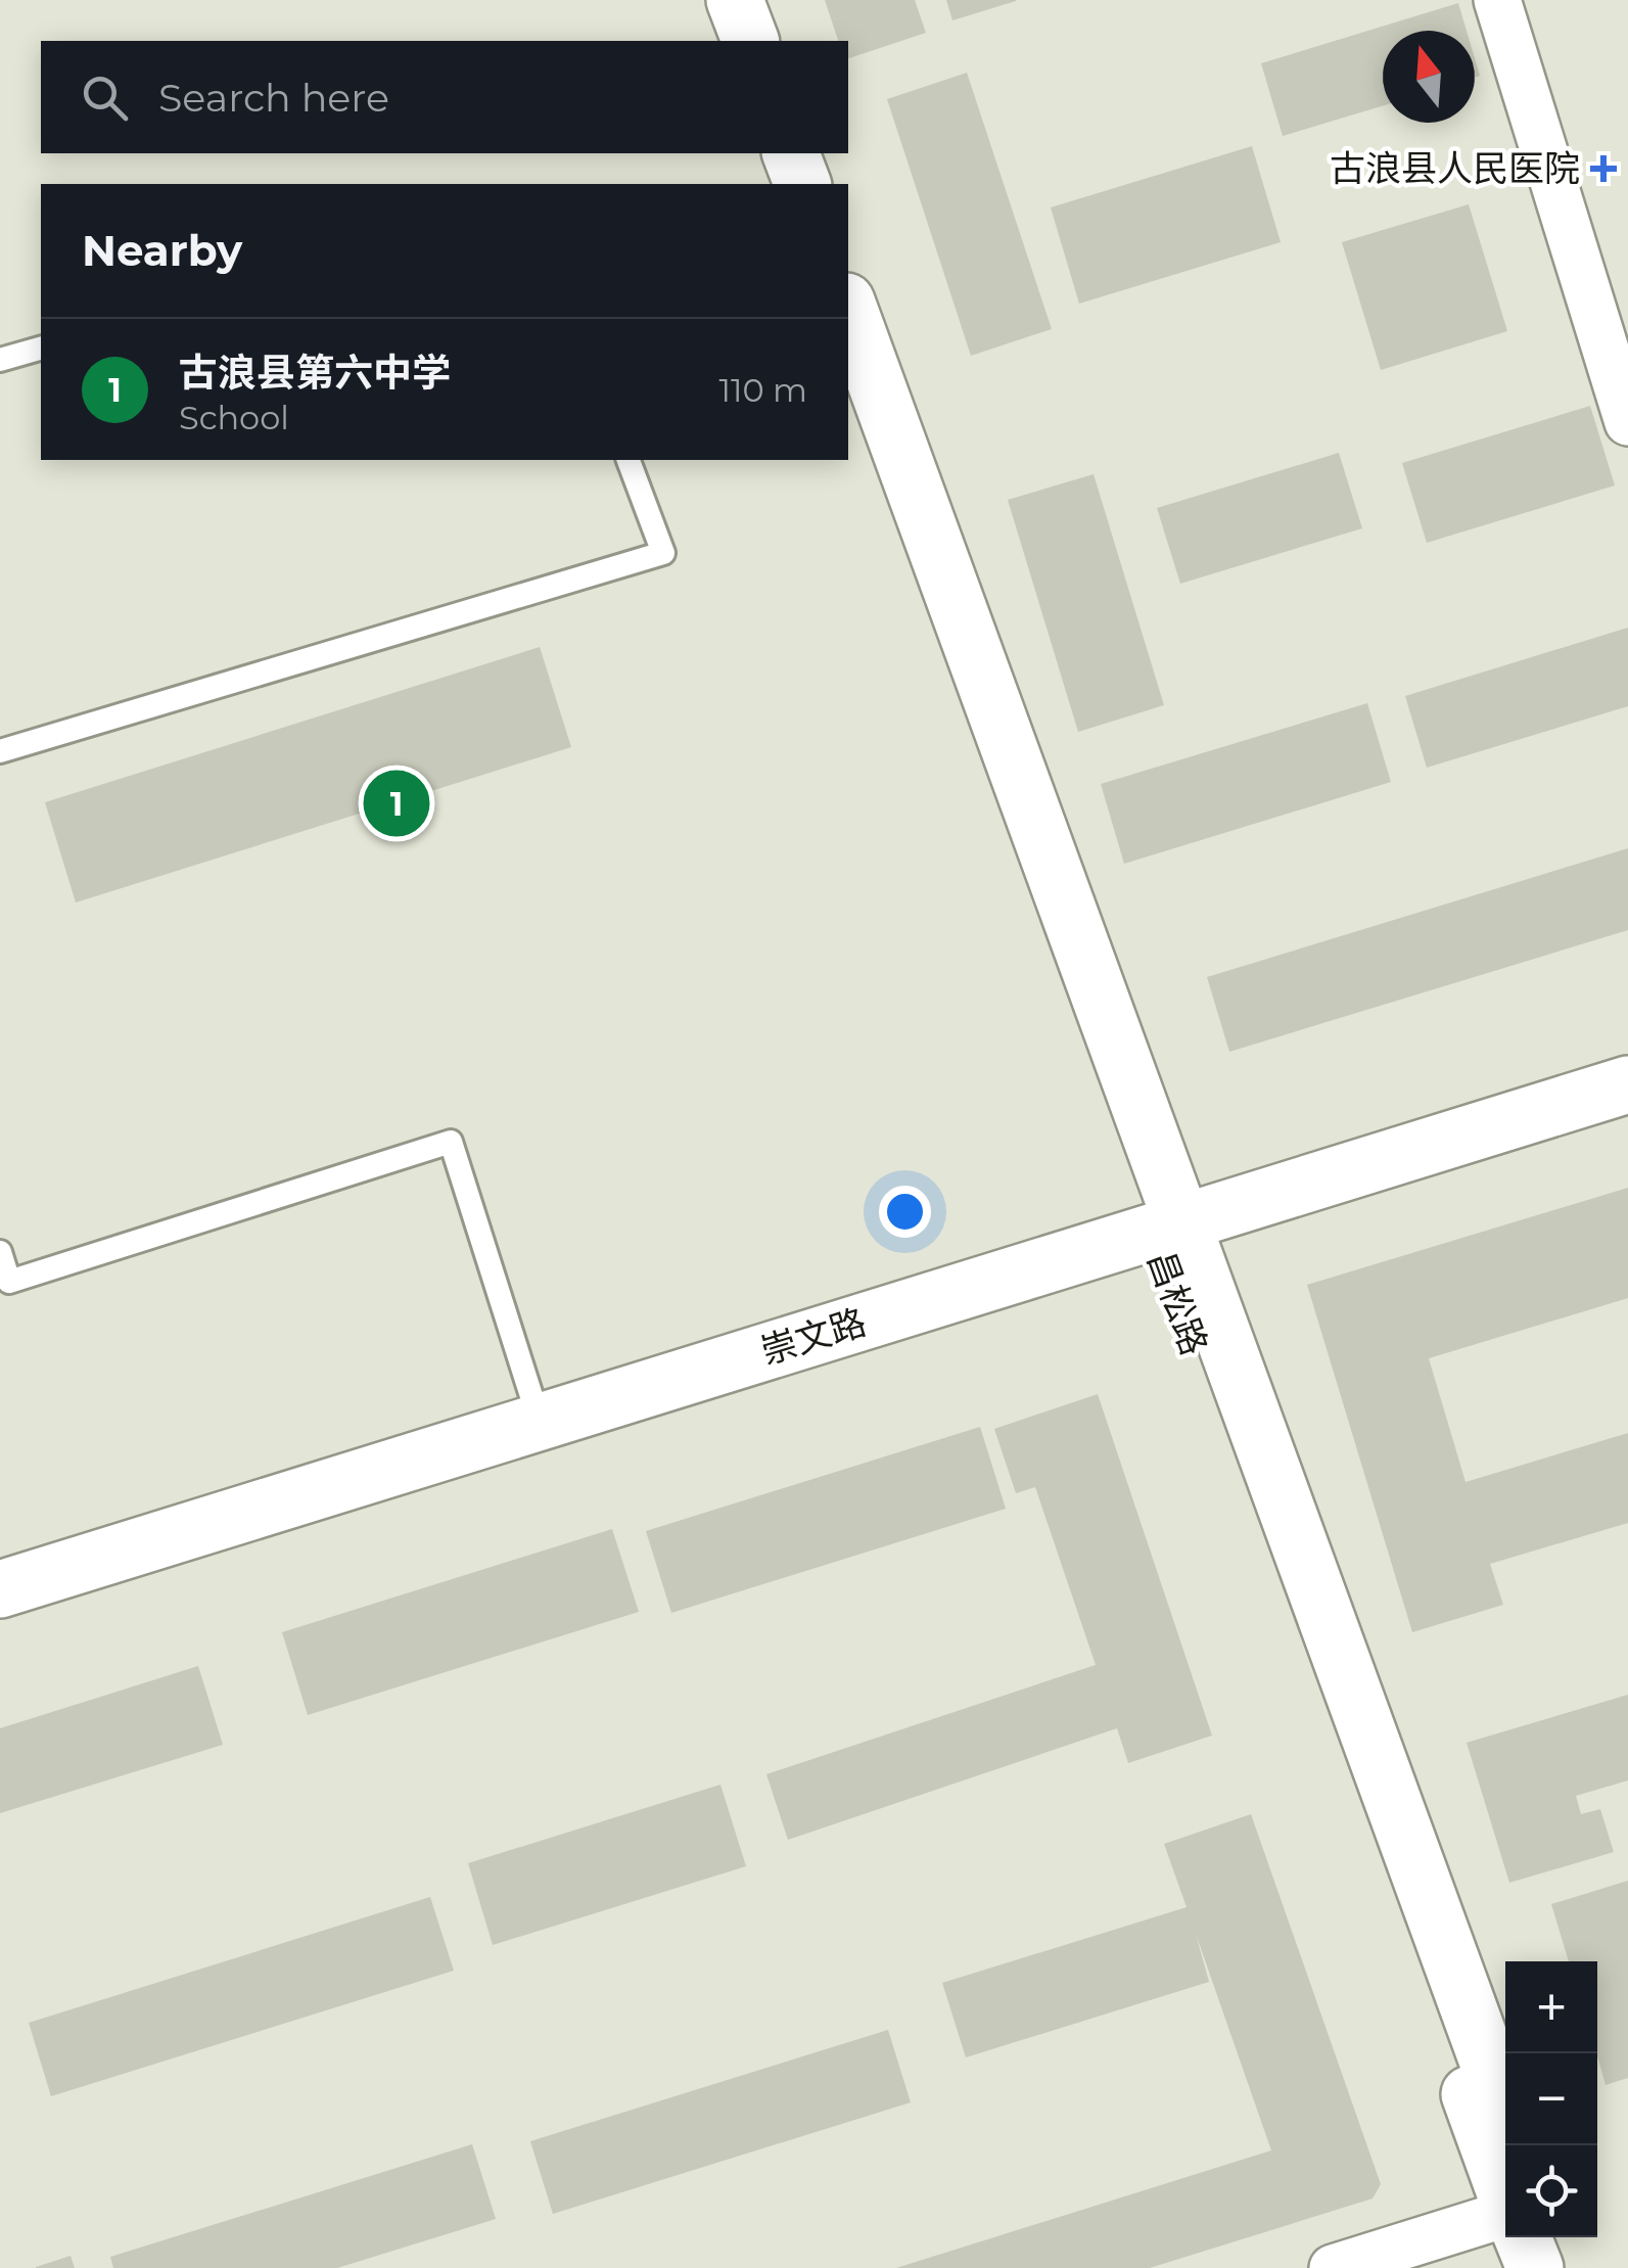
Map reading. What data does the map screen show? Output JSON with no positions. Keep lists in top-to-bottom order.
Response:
{
  "streets": {
    "main road": ["昌松路", "崇文路"]
  },
  "crossings": [
    ["昌松路", "崇文路"]
  ],
  "places": {
    "health": ["古浪县人民医院"]
  },
  "north": "top",
  "page": {
    "search": "Search here",
    "heading": "Nearby",
    "list": [
      {
        "mark": "1",
        "name": "古浪县第六中学",
        "note": "School",
        "value": "110 m"
      }
    ],
    "pins": "1",
    "map_buttons": ["+", "−"]
  }
}
